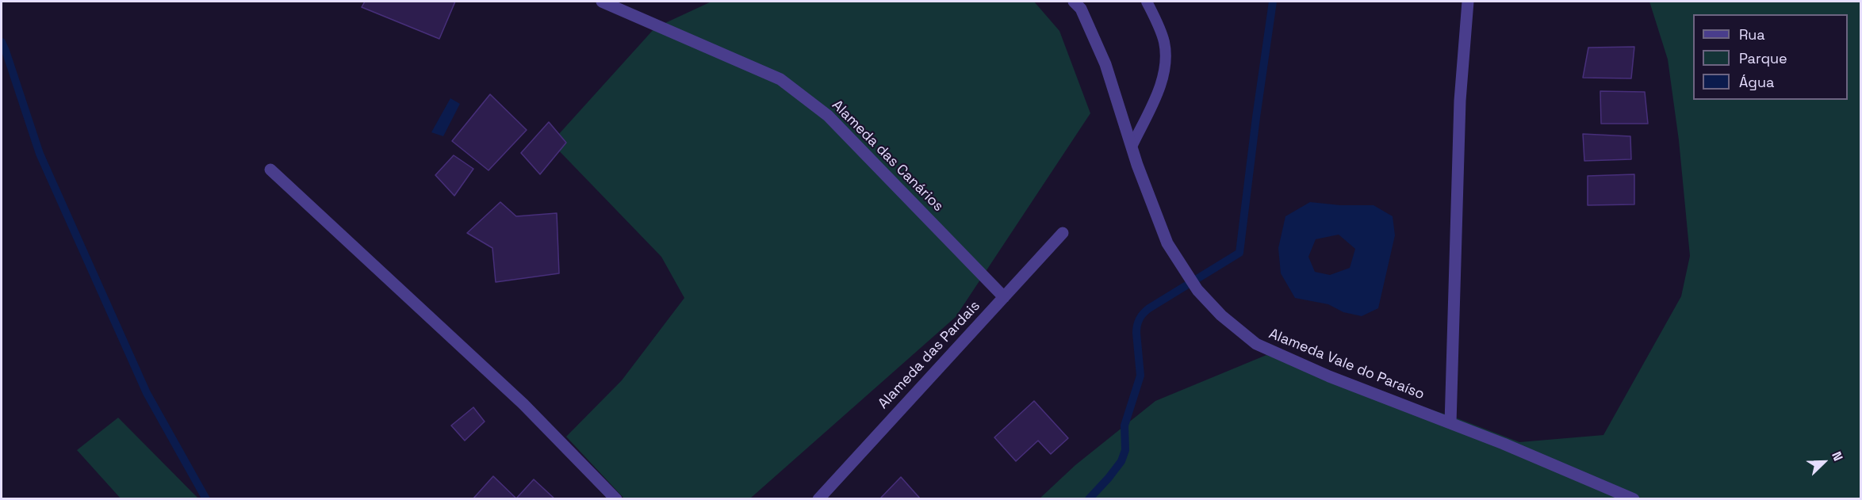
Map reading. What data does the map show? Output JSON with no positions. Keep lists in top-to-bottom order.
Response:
{
  "streets": {
    "street": ["Alameda das Canários", "Alameda das Pardais", "Alameda Vale do Paraíso"]
  },
  "crossings": [
    ["Alameda das Canários", "Alameda das Pardais"]
  ],
  "legend": ["Rua", "Parque", "Água"],
  "north": "top right"
}
